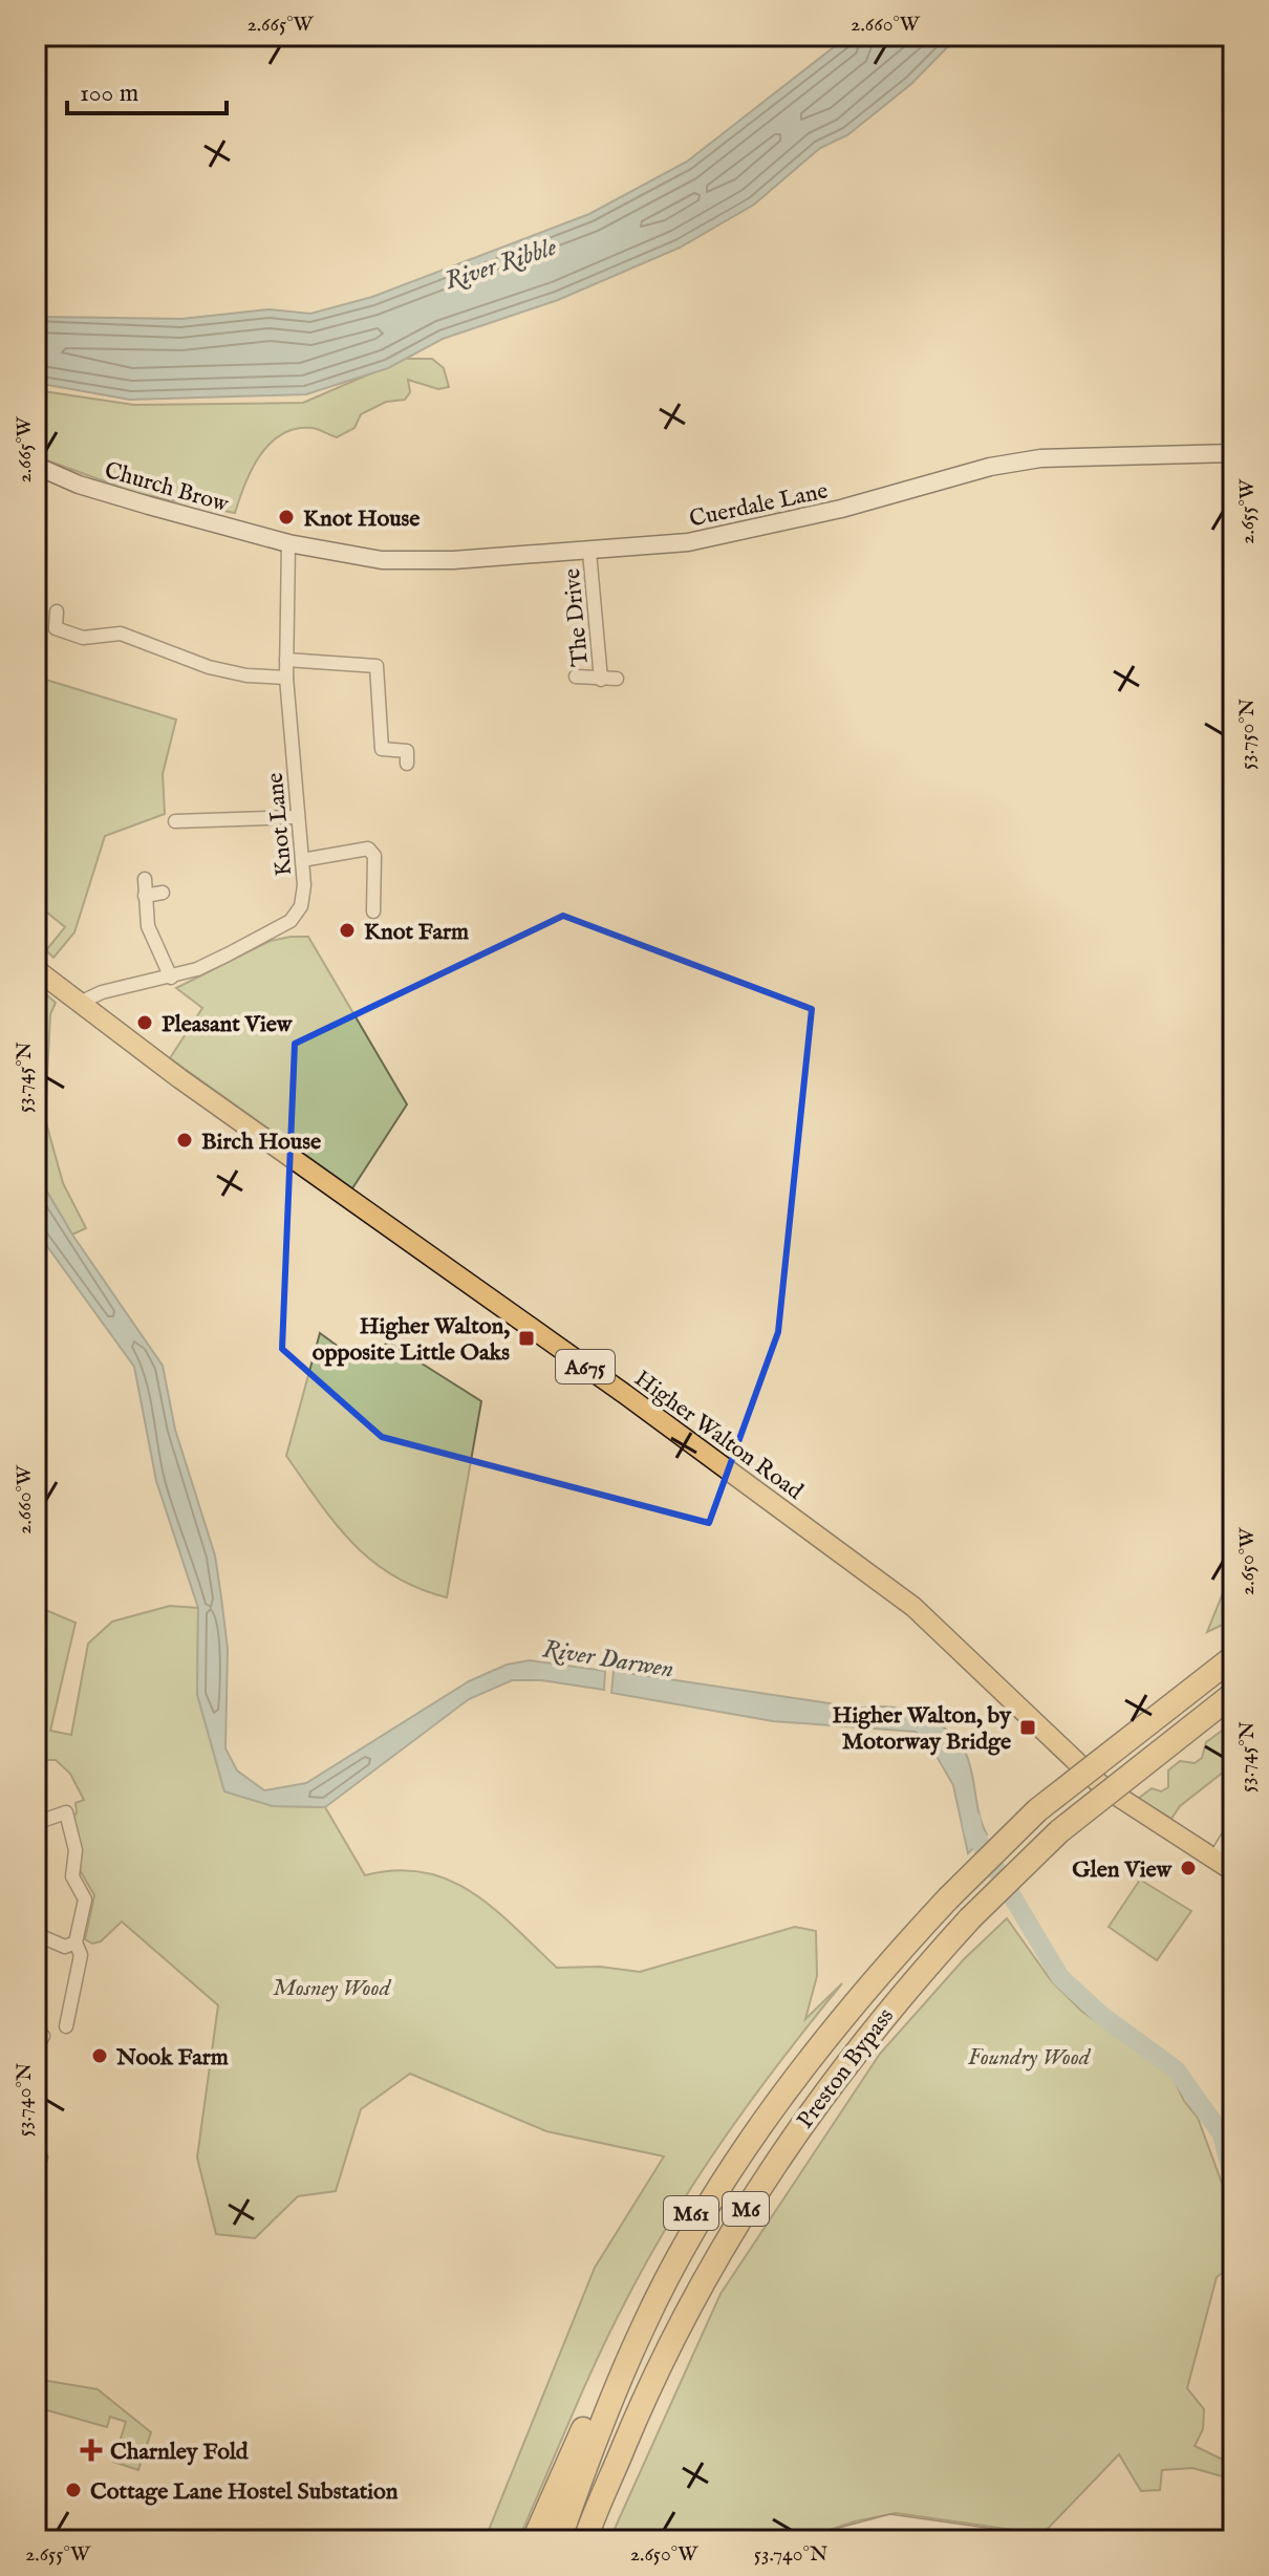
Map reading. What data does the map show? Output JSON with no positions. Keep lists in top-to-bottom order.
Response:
{
  "streets": {
    "highway": ["Preston Bypass", "M6", "M61"],
    "main road": [
      "Church Brow",
      "Cuerdale Lane",
      "A675",
      "Higher Walton Road"
    ],
    "street": ["The Drive", "Knot Lane"]
  },
  "crossings": [
    ["Church Brow", "Cuerdale Lane"],
    ["Church Brow", "Knot Lane"],
    ["Cuerdale Lane", "The Drive"],
    ["Cuerdale Lane", "Knot Lane"],
    ["Knot Lane", "Higher Walton Road"],
    ["M6", "M61"]
  ],
  "water": ["River Ribble", "River Darwen"],
  "parks": ["Mosney Wood", "Foundry Wood"],
  "places": {
    "other": [
      "Knot House",
      "Knot Farm",
      "Pleasant View",
      "Birch House",
      "Glen View",
      "Nook Farm",
      "Cottage Lane Hostel Substation"
    ],
    "transit": ["Higher Walton, opposite Little Oaks", "Higher Walton, by Motorway Bridge"],
    "health": ["Charnley Fold"]
  },
  "scale_bar": "100 m",
  "coordinates": [
    "2.665°W",
    "2.660°W",
    "2.655°W",
    "53.750°N",
    "53.745°N",
    "2.650°W",
    "53.740°N"
  ]
}
